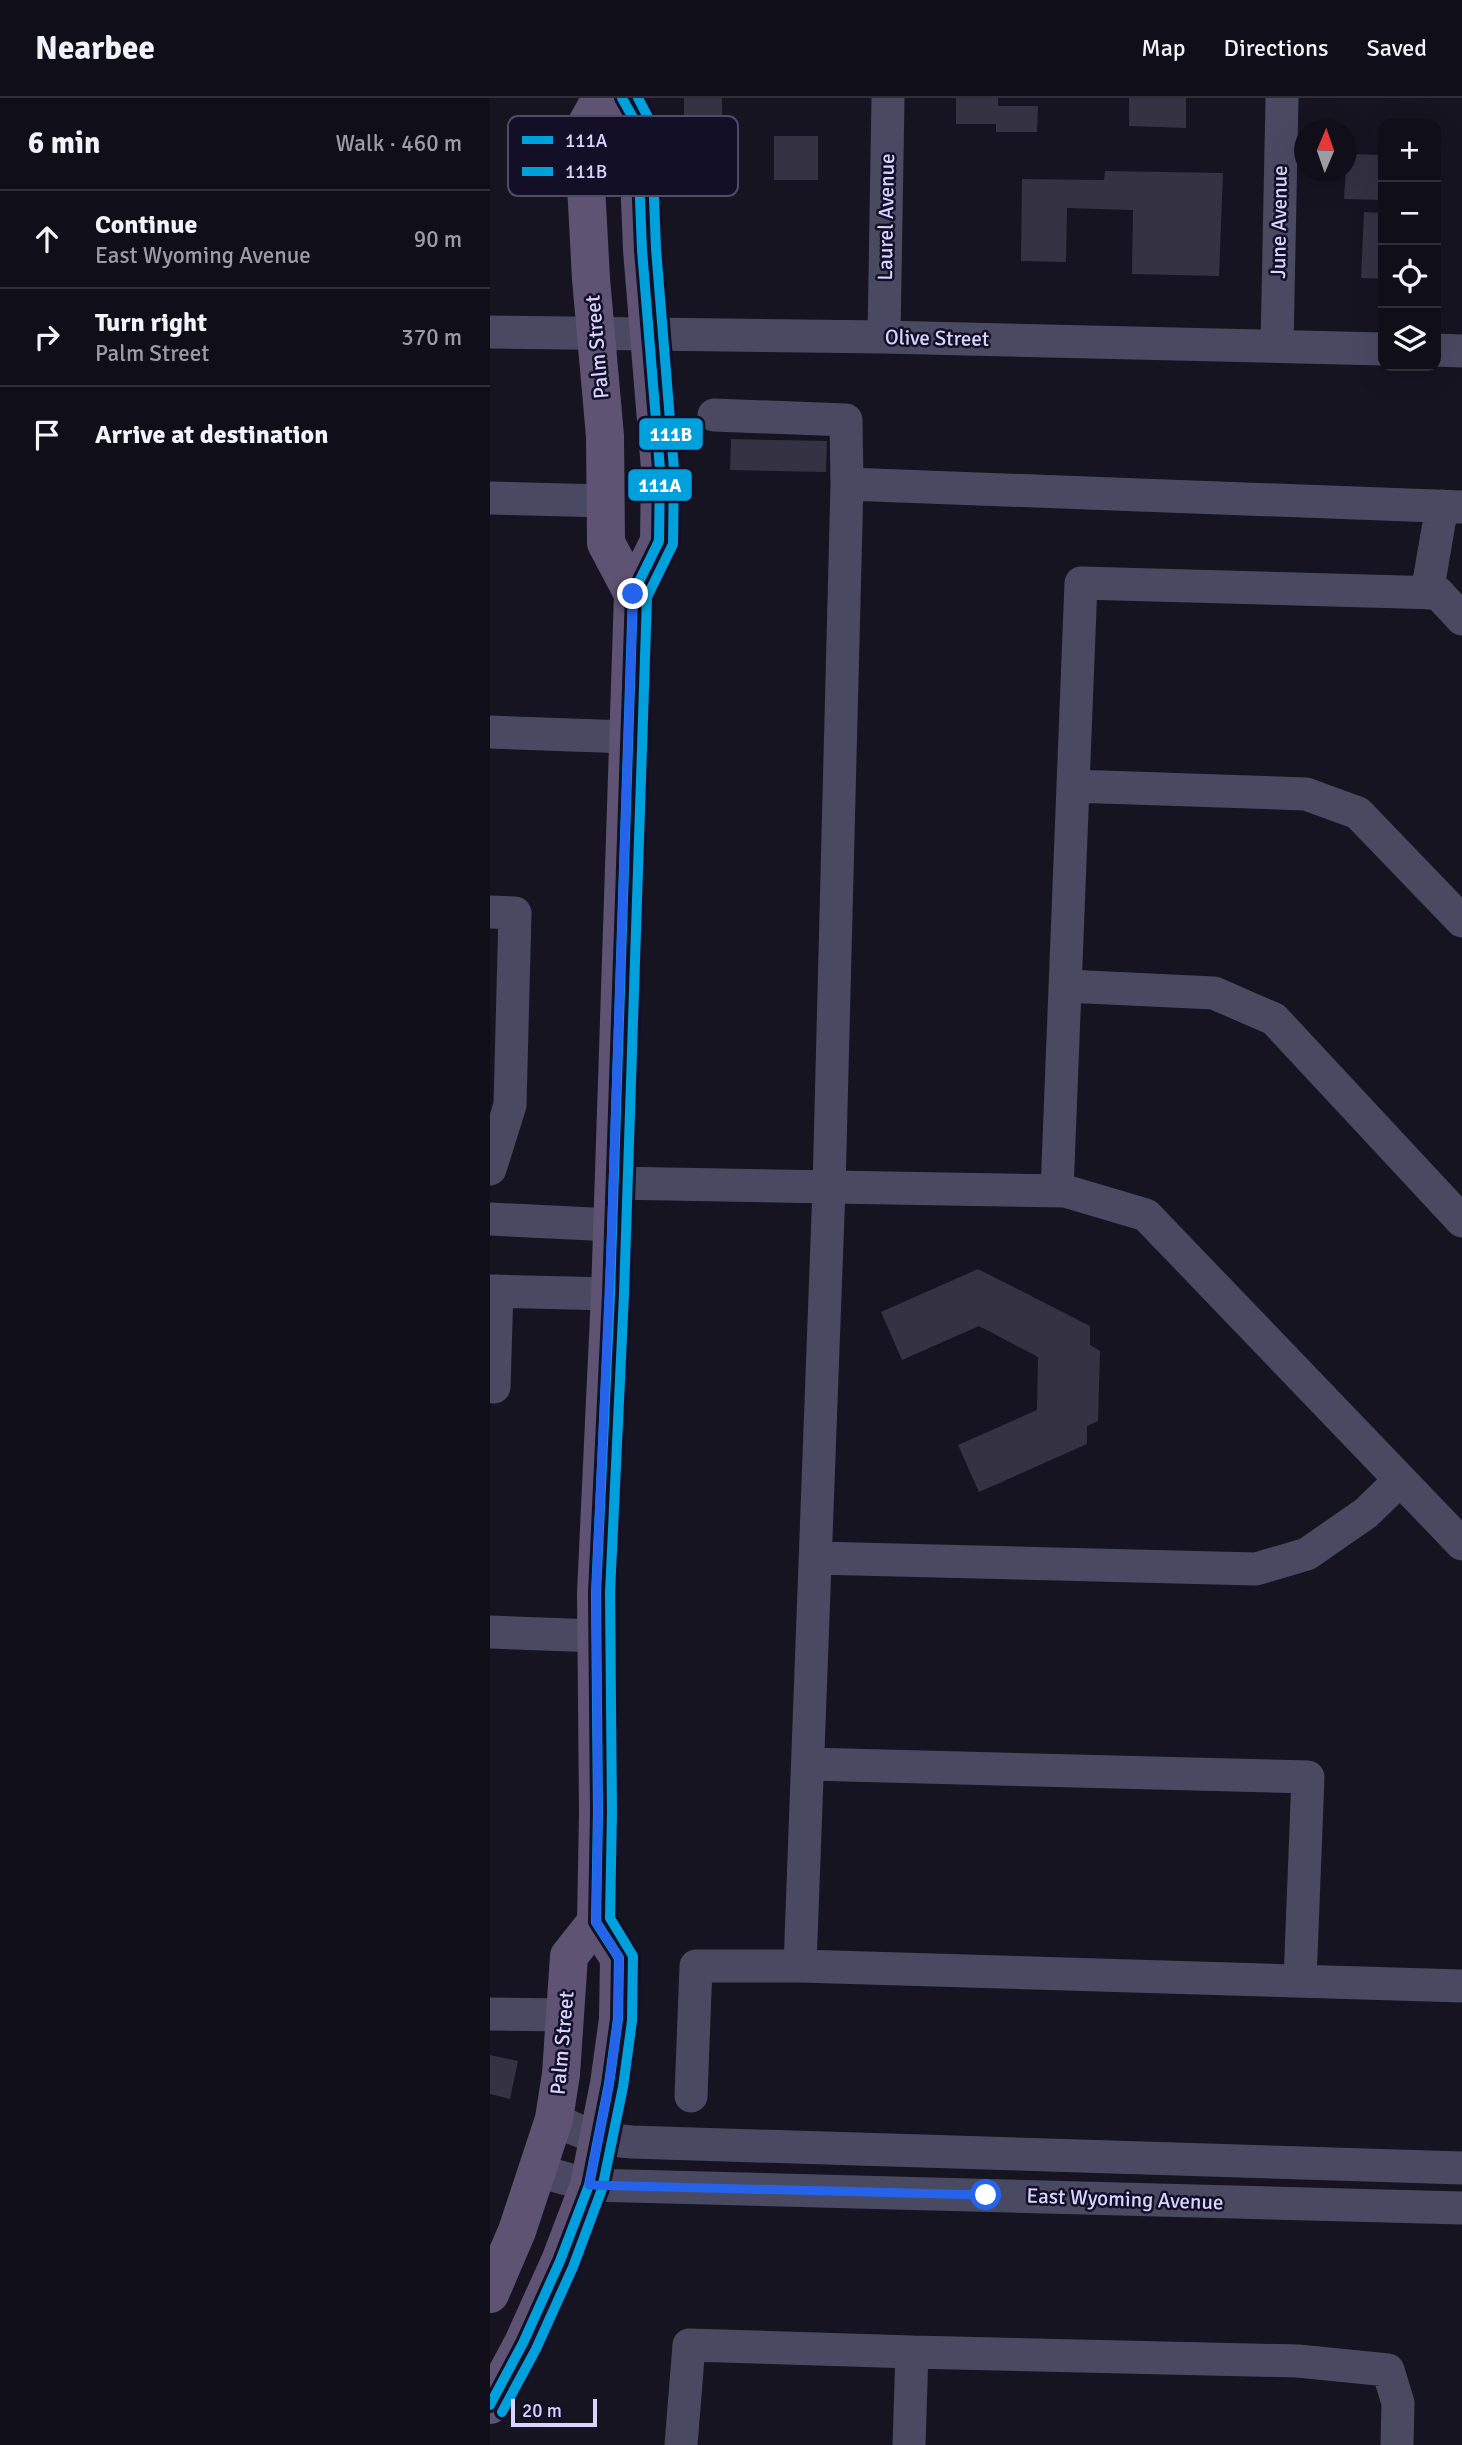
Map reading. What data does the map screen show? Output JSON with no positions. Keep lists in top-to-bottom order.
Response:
{
  "streets": {
    "main road": ["Palm Street"],
    "street": [
      "Laurel Avenue",
      "June Avenue",
      "Olive Street",
      "East Wyoming Avenue"
    ]
  },
  "crossings": [
    ["Laurel Avenue", "Olive Street"],
    ["June Avenue", "Olive Street"],
    ["Olive Street", "Palm Street"],
    ["Palm Street", "East Wyoming Avenue"]
  ],
  "lines": ["transit line 111A", "transit line 111B"],
  "legend": ["111A", "111B"],
  "scale_bar": "20 m",
  "north": "top",
  "page": {
    "header": "Nearbee",
    "nav": ["Map", "Directions", "Saved"],
    "heading": ["6 min", "Walk · 460 m"],
    "map_buttons": ["+", "−"],
    "list": [
      ["Continue", "East Wyoming Avenue", "90 m"],
      ["Turn right", "Palm Street", "370 m"],
      "Arrive at destination"
    ],
    "scale": "20 m"
  }
}
